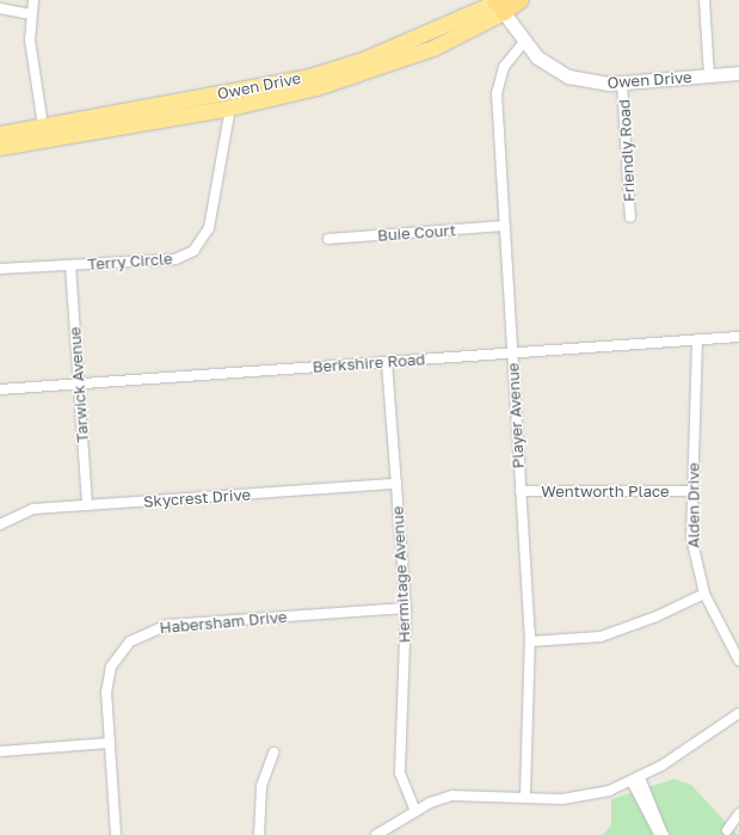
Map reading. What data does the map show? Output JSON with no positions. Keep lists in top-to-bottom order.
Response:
{
  "streets": {
    "highway": ["Owen Drive"],
    "street": [
      "Friendly Road",
      "Buie Court",
      "Terry Circle",
      "Berkshire Road",
      "Tarwick Avenue",
      "Player Avenue",
      "Wentworth Place",
      "Skycrest Drive",
      "Alden Drive",
      "Hermitage Avenue",
      "Habersham Drive"
    ]
  },
  "crossings": [
    ["Owen Drive", "Friendly Road"],
    ["Owen Drive", "Terry Circle"],
    ["Owen Drive", "Player Avenue"],
    ["Buie Court", "Player Avenue"],
    ["Terry Circle", "Tarwick Avenue"],
    ["Berkshire Road", "Tarwick Avenue"],
    ["Berkshire Road", "Player Avenue"],
    ["Berkshire Road", "Alden Drive"],
    ["Berkshire Road", "Hermitage Avenue"],
    ["Tarwick Avenue", "Skycrest Drive"],
    ["Player Avenue", "Wentworth Place"],
    ["Wentworth Place", "Alden Drive"],
    ["Skycrest Drive", "Hermitage Avenue"],
    ["Hermitage Avenue", "Habersham Drive"]
  ]
}
